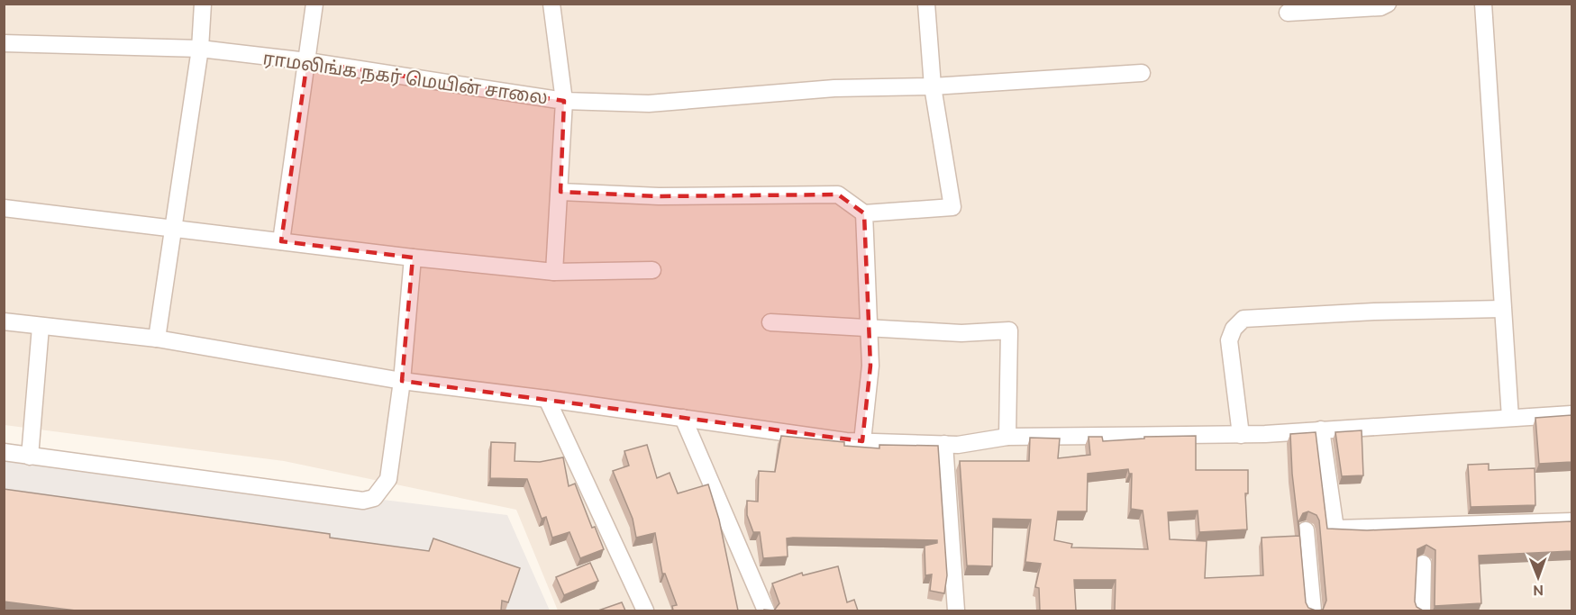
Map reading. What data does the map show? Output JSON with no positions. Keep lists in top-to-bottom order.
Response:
{
  "streets": {
    "street": ["ராமலிங்க நகர் மெயின் சாலை"]
  },
  "north": "bottom"
}
